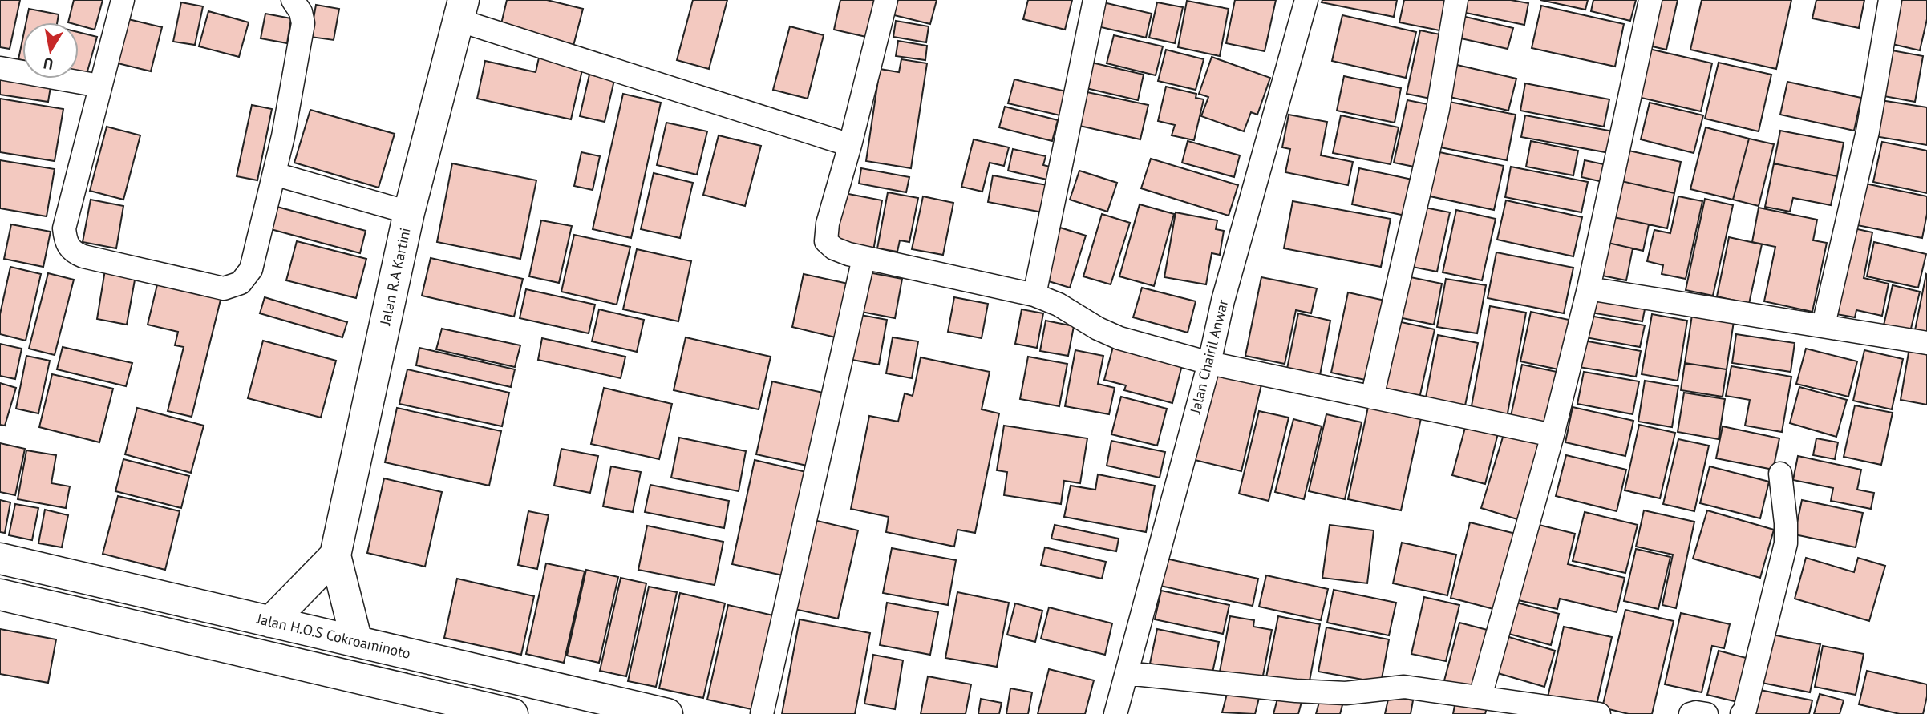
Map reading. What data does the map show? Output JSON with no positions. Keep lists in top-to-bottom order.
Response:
{
  "streets": {
    "main road": ["Jalan R.A Kartini", "Jalan H.O.S Cokroaminoto"],
    "street": ["Jalan Chairil Anwar"]
  },
  "north": "bottom"
}
